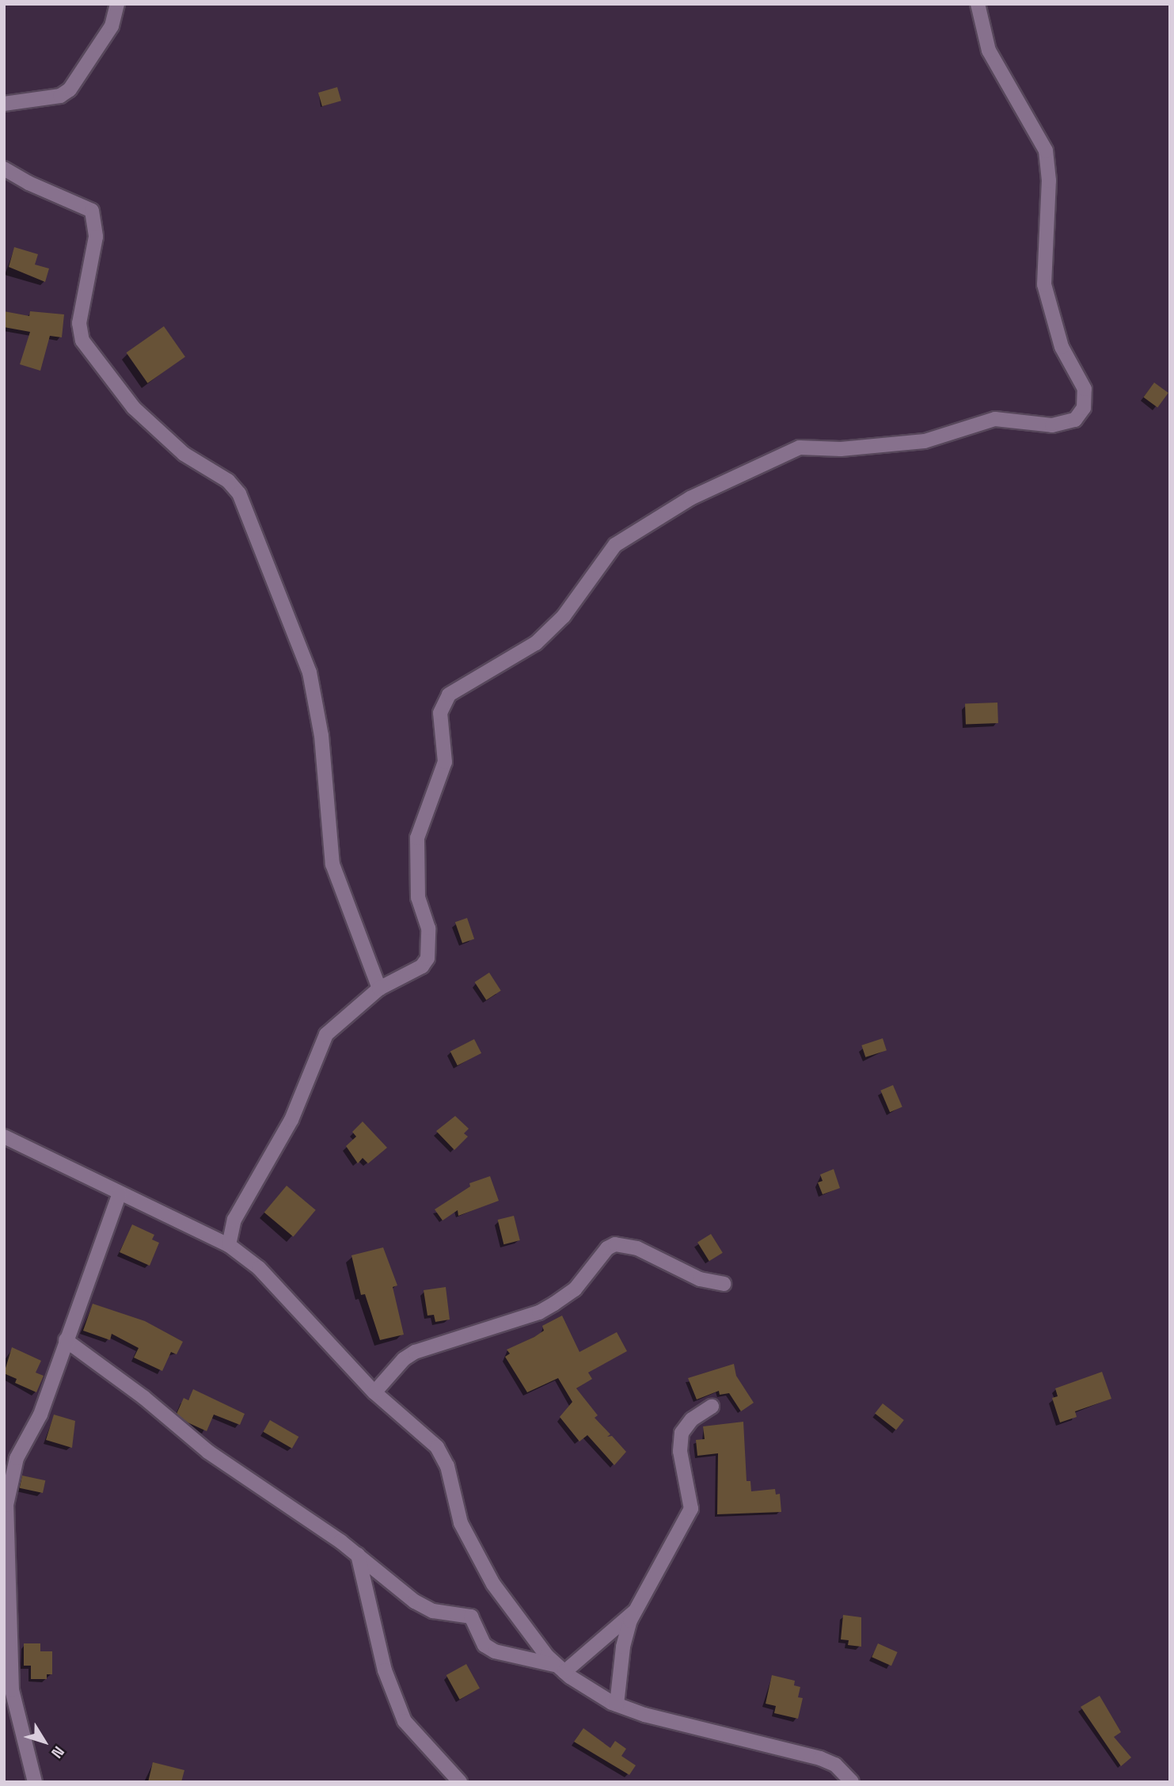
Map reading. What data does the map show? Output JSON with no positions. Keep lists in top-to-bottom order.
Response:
{
  "north": "bottom right"
}
